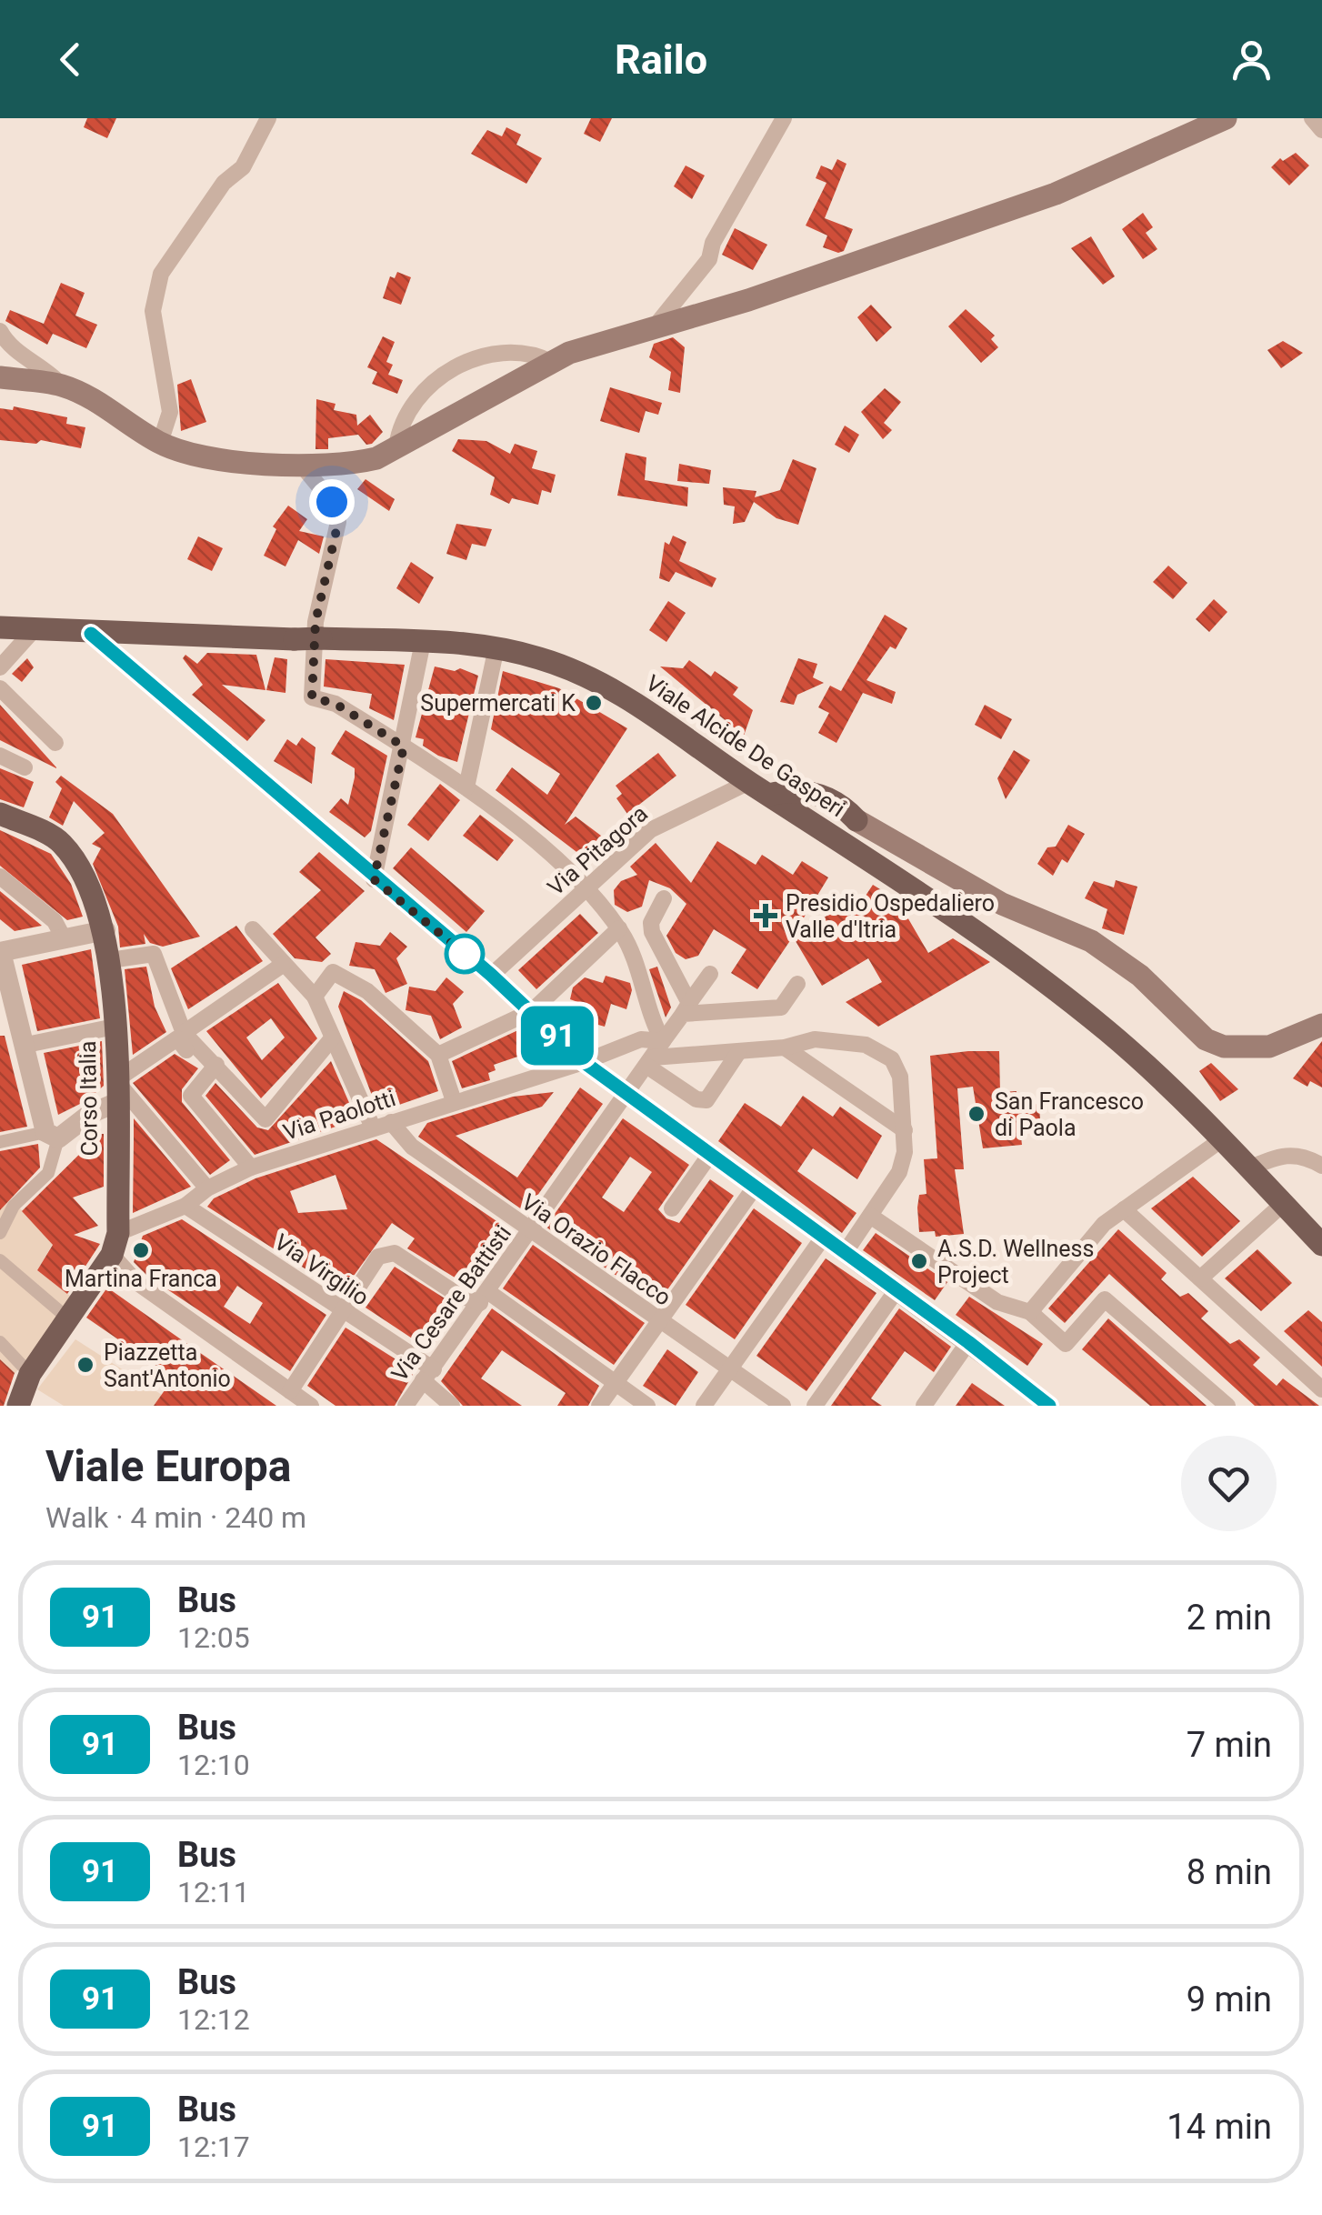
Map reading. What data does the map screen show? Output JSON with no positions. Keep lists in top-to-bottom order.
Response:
{
  "streets": {
    "main road": ["Viale Alcide De Gasperi", "Corso Italia"],
    "street": [
      "Via Pitagora",
      "Via Paolotti",
      "Via Orazio Flacco",
      "Via Virgilio",
      "Via Cesare Battisti"
    ]
  },
  "crossings": [
    ["Viale Alcide De Gasperi", "Via Pitagora"],
    ["Corso Italia", "Via Paolotti"],
    ["Via Paolotti", "Via Orazio Flacco"],
    ["Via Paolotti", "Via Virgilio"],
    ["Via Paolotti", "Via Cesare Battisti"],
    ["Via Orazio Flacco", "Via Cesare Battisti"],
    ["Via Virgilio", "Via Cesare Battisti"]
  ],
  "places": {
    "other": [
      "Supermercati K",
      "San Francesco di Paola",
      "Martina Franca",
      "A.S.D. Wellness Project",
      "Piazzetta Sant'Antonio"
    ],
    "health": ["Presidio Ospedaliero Valle d'Itria"]
  },
  "lines": ["bus line 91"],
  "page": {
    "header": "Railo",
    "on_map": "91",
    "heading": ["Viale Europa", "Walk · 4 min · 240 m"],
    "list": [
      {
        "mark": "91",
        "name": "Bus",
        "note": "12:05",
        "value": "2 min"
      },
      {
        "mark": "91",
        "name": "Bus",
        "note": "12:10",
        "value": "7 min"
      },
      {
        "mark": "91",
        "name": "Bus",
        "note": "12:11",
        "value": "8 min"
      },
      {
        "mark": "91",
        "name": "Bus",
        "note": "12:12",
        "value": "9 min"
      },
      {
        "mark": "91",
        "name": "Bus",
        "note": "12:17",
        "value": "14 min"
      }
    ]
  }
}
